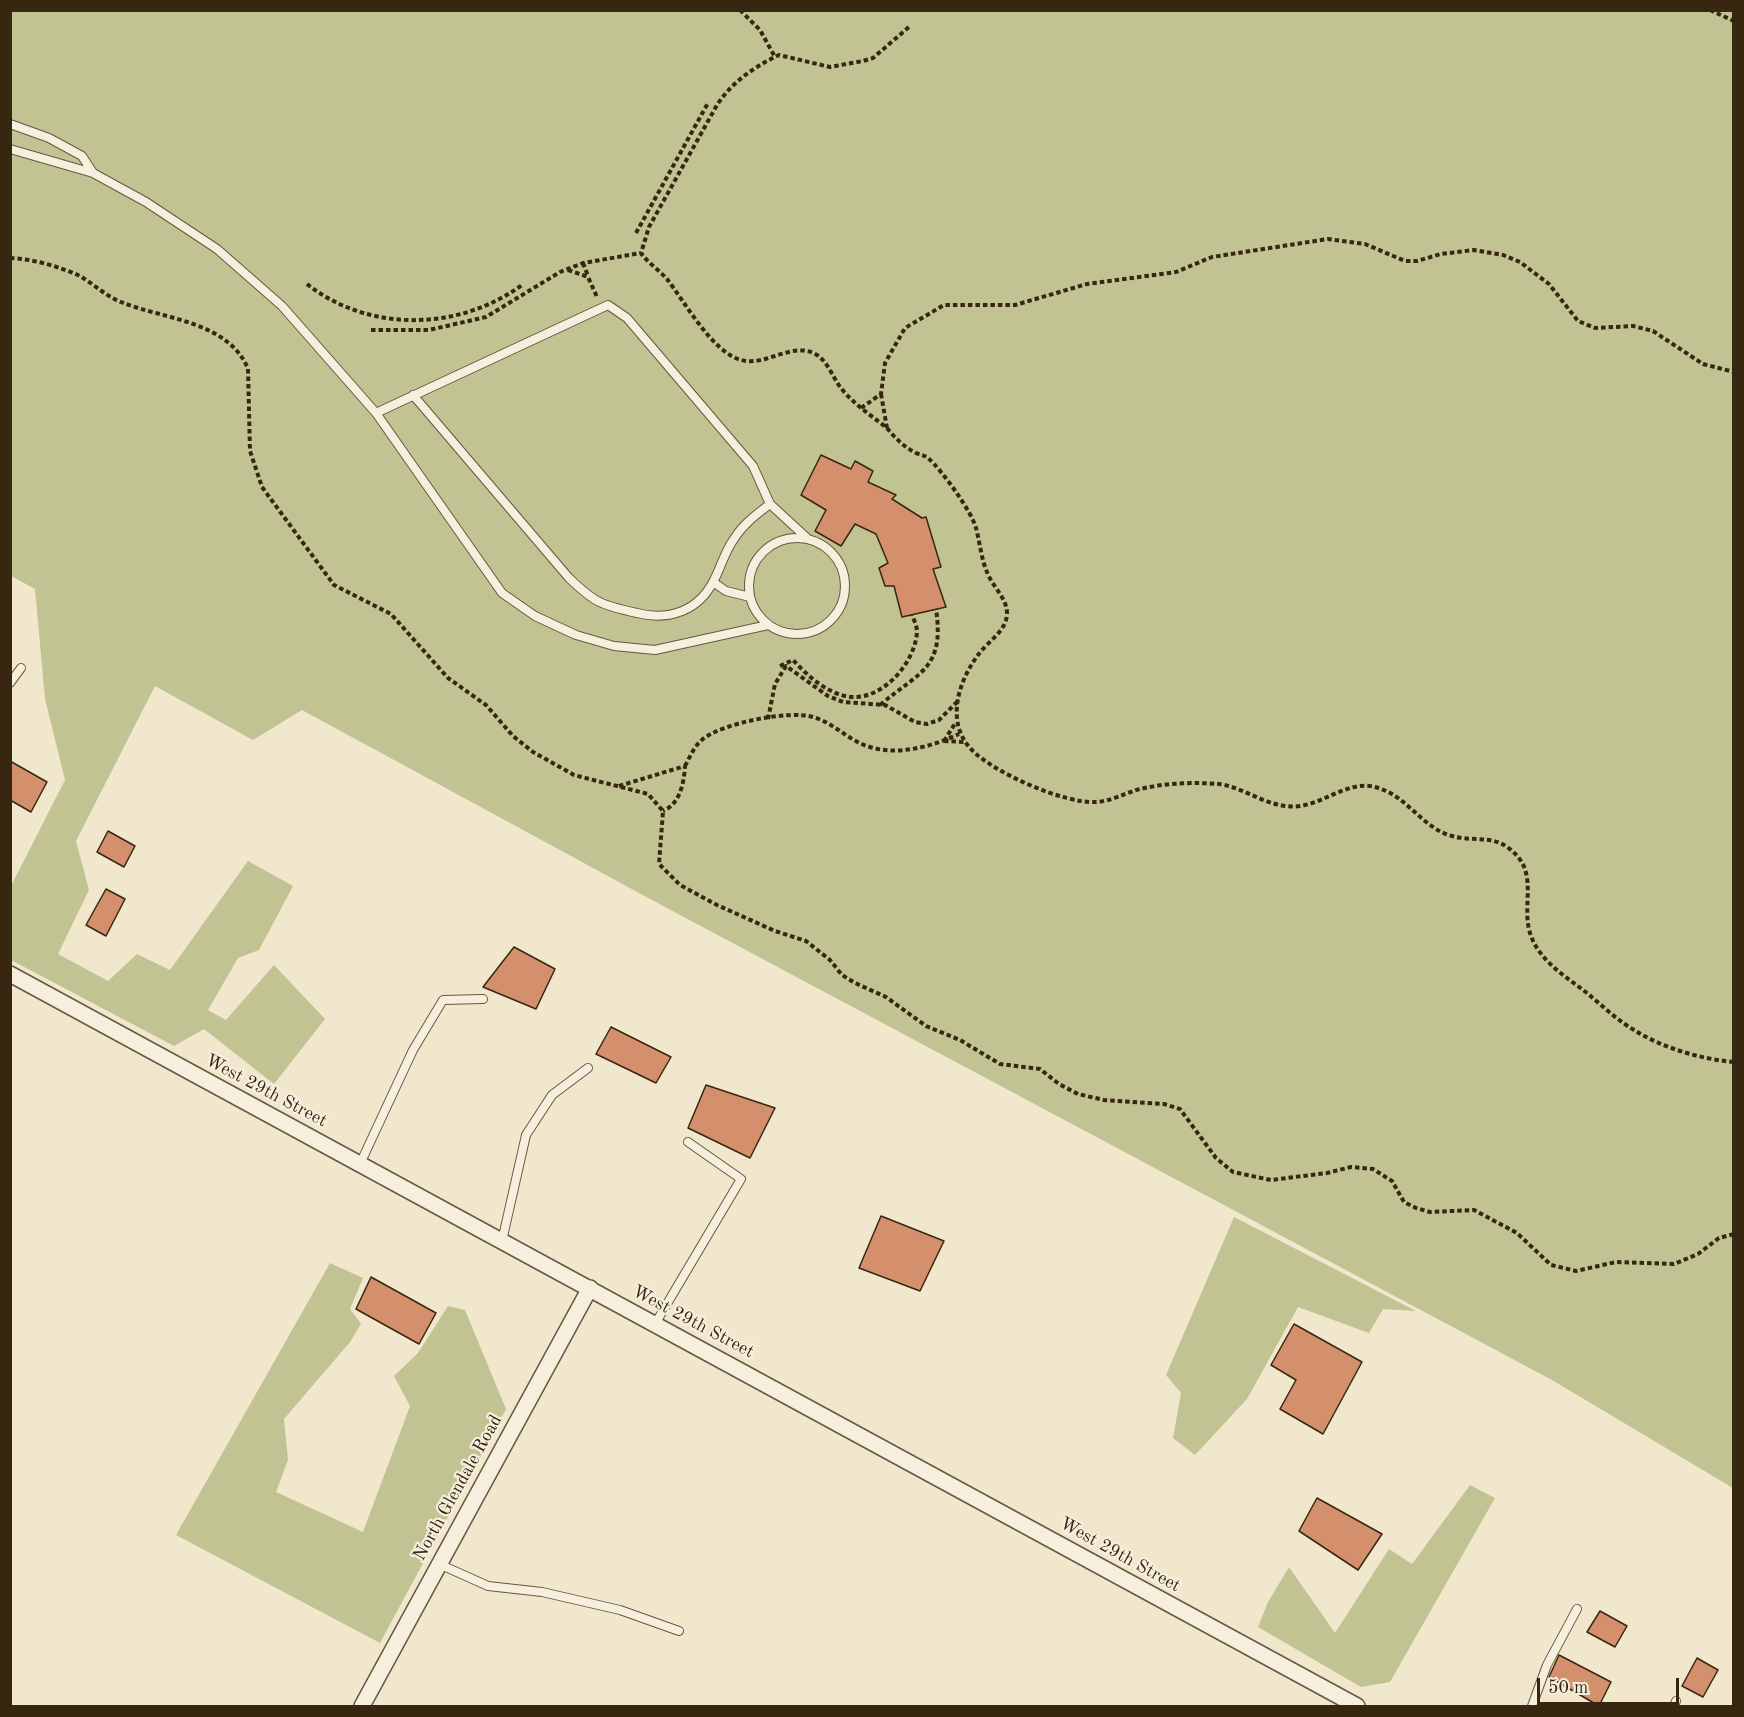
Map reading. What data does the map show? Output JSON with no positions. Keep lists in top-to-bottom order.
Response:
{
  "streets": {
    "street": ["West 29th Street", "North Glendale Road"]
  },
  "crossings": [
    ["West 29th Street", "North Glendale Road"]
  ],
  "scale_bar": "50 m"
}
